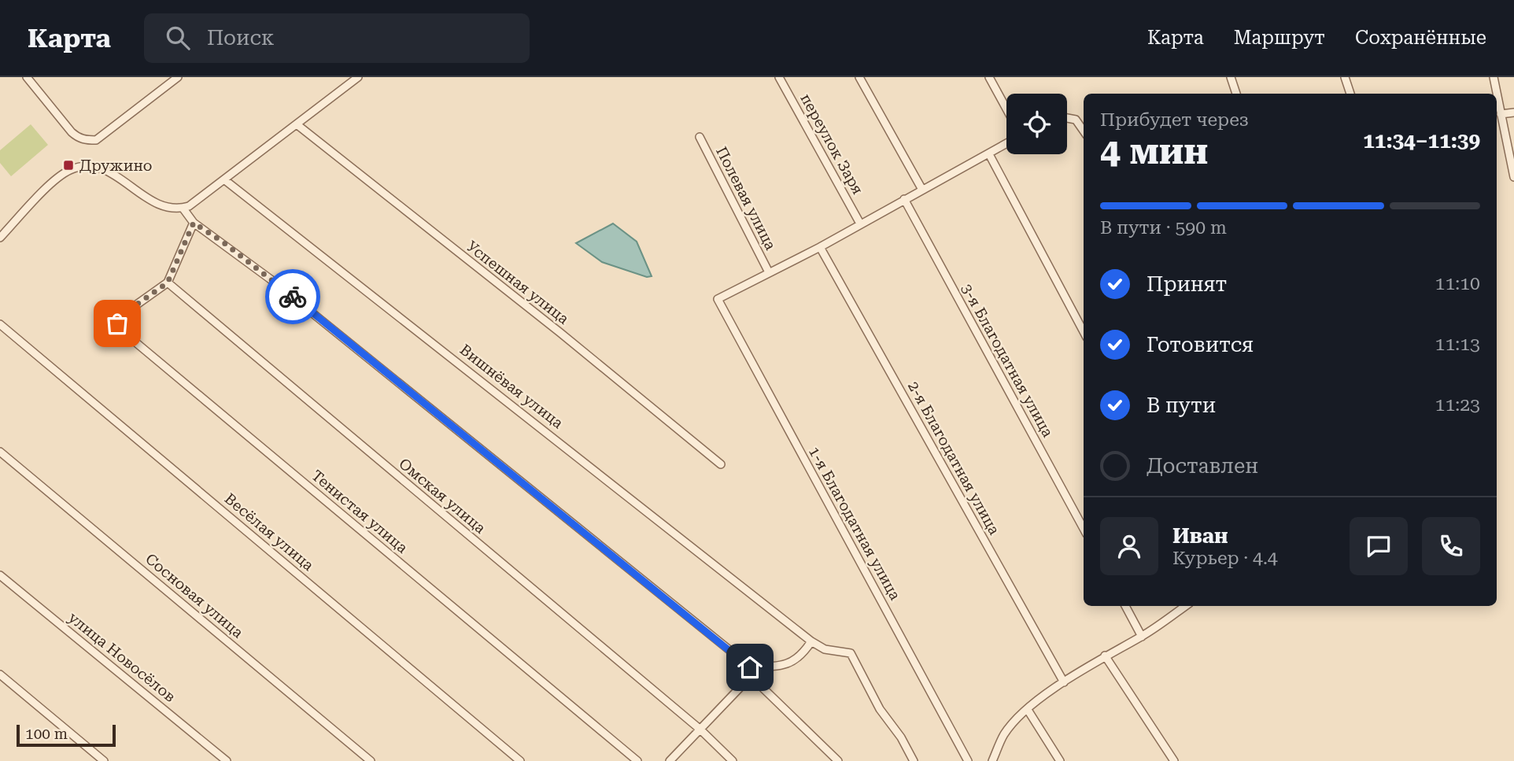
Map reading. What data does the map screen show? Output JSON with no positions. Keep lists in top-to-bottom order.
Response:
{
  "streets": {
    "street": [
      "переулок Заря",
      "Полевая улица",
      "Успешная улица",
      "3-я Благодатная улица",
      "Вишнёвая улица",
      "2-я Благодатная улица",
      "Омская улица",
      "Тенистая улица",
      "1-я Благодатная улица",
      "Весёлая улица",
      "Сосновая улица",
      "улица Новосёлов"
    ]
  },
  "crossings": [
    ["Полевая улица", "1-я Благодатная улица"],
    ["Омская улица", "Тенистая улица"]
  ],
  "places": {
    "transit": ["Дружино"]
  },
  "scale_bar": "100 m",
  "page": {
    "header": "Карта",
    "search": "Поиск",
    "nav": ["Карта", "Маршрут", "Сохранённые"],
    "heading": ["4 мин", "Прибудет через", "11:34–11:39"],
    "panel": ["Иван", "Курьер · 4.4"],
    "bar": "В пути · 590 m",
    "list": [
      ["Принят", "11:10"],
      ["Готовится", "11:13"],
      ["В пути", "11:23"],
      "Доставлен"
    ],
    "scale": "100 m"
  }
}
